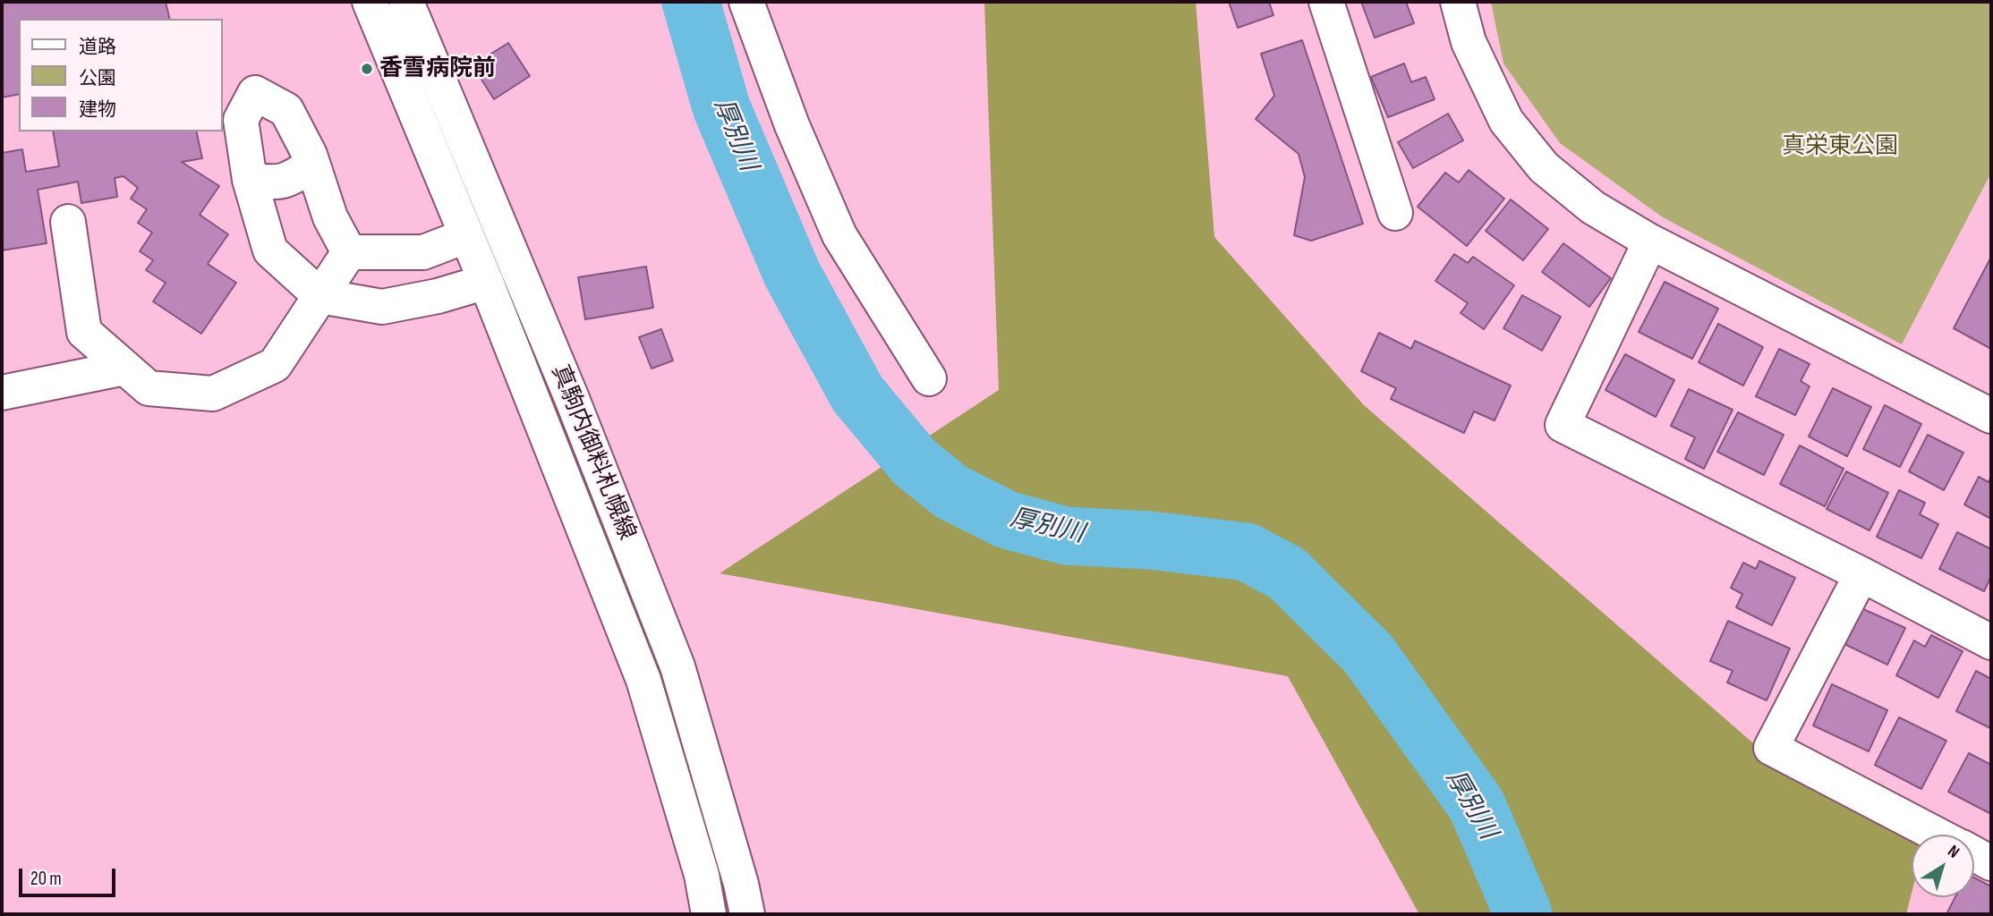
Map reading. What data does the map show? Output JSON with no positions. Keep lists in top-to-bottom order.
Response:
{
  "streets": {
    "main road": ["真駒内御料札幌線"]
  },
  "water": ["厚別川"],
  "parks": ["真栄東公園"],
  "places": ["香雪病院前"],
  "legend": ["道路", "公園", "建物"],
  "scale_bar": "20 m",
  "north": "top right"
}
